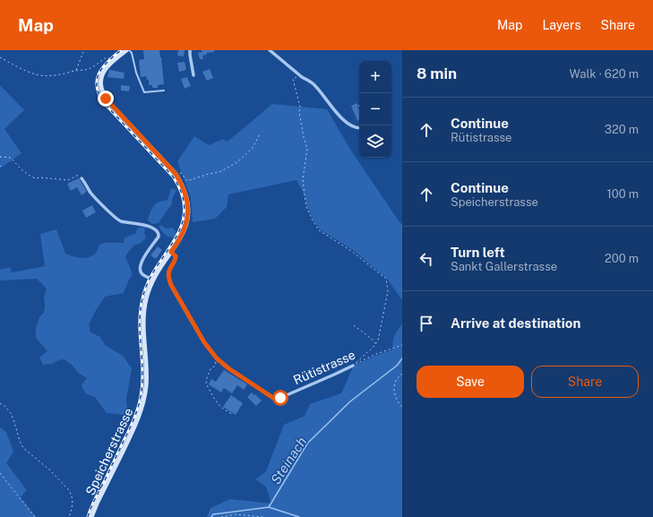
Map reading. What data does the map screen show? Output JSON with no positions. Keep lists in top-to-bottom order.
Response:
{
  "streets": {
    "main road": ["Speicherstrasse"],
    "street": ["Rütistrasse"]
  },
  "crossings": [
    ["Rütistrasse", "Speicherstrasse"]
  ],
  "water": ["Steinach"],
  "page": {
    "header": "Map",
    "nav": ["Map", "Layers", "Share"],
    "heading": ["8 min", "Walk · 620 m"],
    "map_buttons": ["+", "−"],
    "list": [
      ["Continue", "Rütistrasse", "320 m"],
      ["Continue", "Speicherstrasse", "100 m"],
      ["Turn left", "Sankt Gallerstrasse", "200 m"],
      "Arrive at destination"
    ],
    "buttons": ["Save", "Share"]
  }
}
